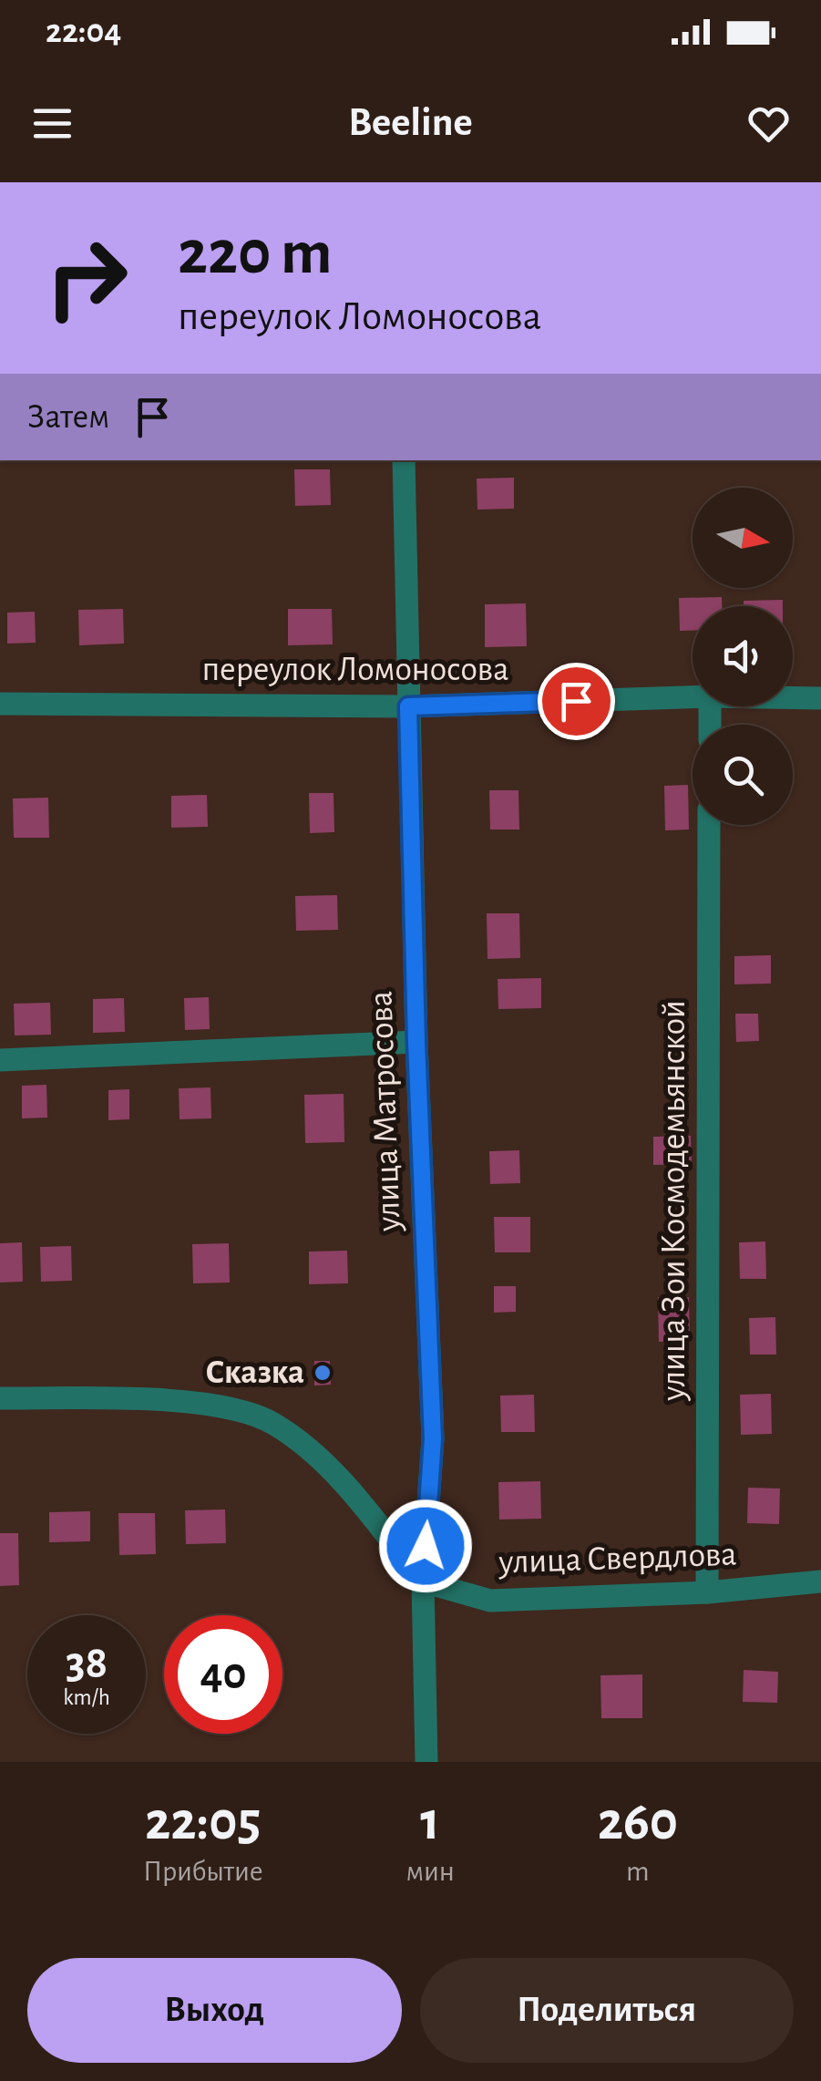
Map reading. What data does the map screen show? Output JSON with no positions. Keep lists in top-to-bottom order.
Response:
{
  "streets": {
    "street": [
      "переулок Ломоносова",
      "улица Матросова",
      "улица Зои Космодемьянской",
      "улица Свердлова"
    ]
  },
  "crossings": [
    ["переулок Ломоносова", "улица Матросова"],
    ["улица Матросова", "улица Свердлова"],
    ["улица Зои Космодемьянской", "улица Свердлова"]
  ],
  "places": ["Сказка"],
  "north": "right",
  "page": {
    "status": "22:04",
    "header": "Beeline",
    "turn": ["220 m", "переулок Ломоносова"],
    "then": "Затем",
    "speed": "38 km/h",
    "limit": "40",
    "eta": [
      "22:05",
      "Прибытие",
      "1",
      "мин",
      "260",
      "m"
    ],
    "buttons": ["Выход", "Поделиться"]
  }
}
